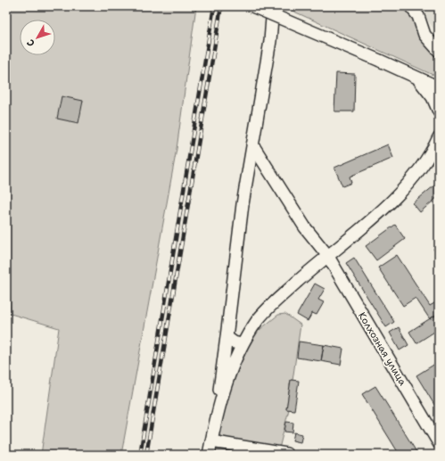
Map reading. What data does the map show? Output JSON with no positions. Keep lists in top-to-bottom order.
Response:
{
  "streets": {
    "street": ["Колхозная улица"]
  },
  "north": "bottom left"
}
